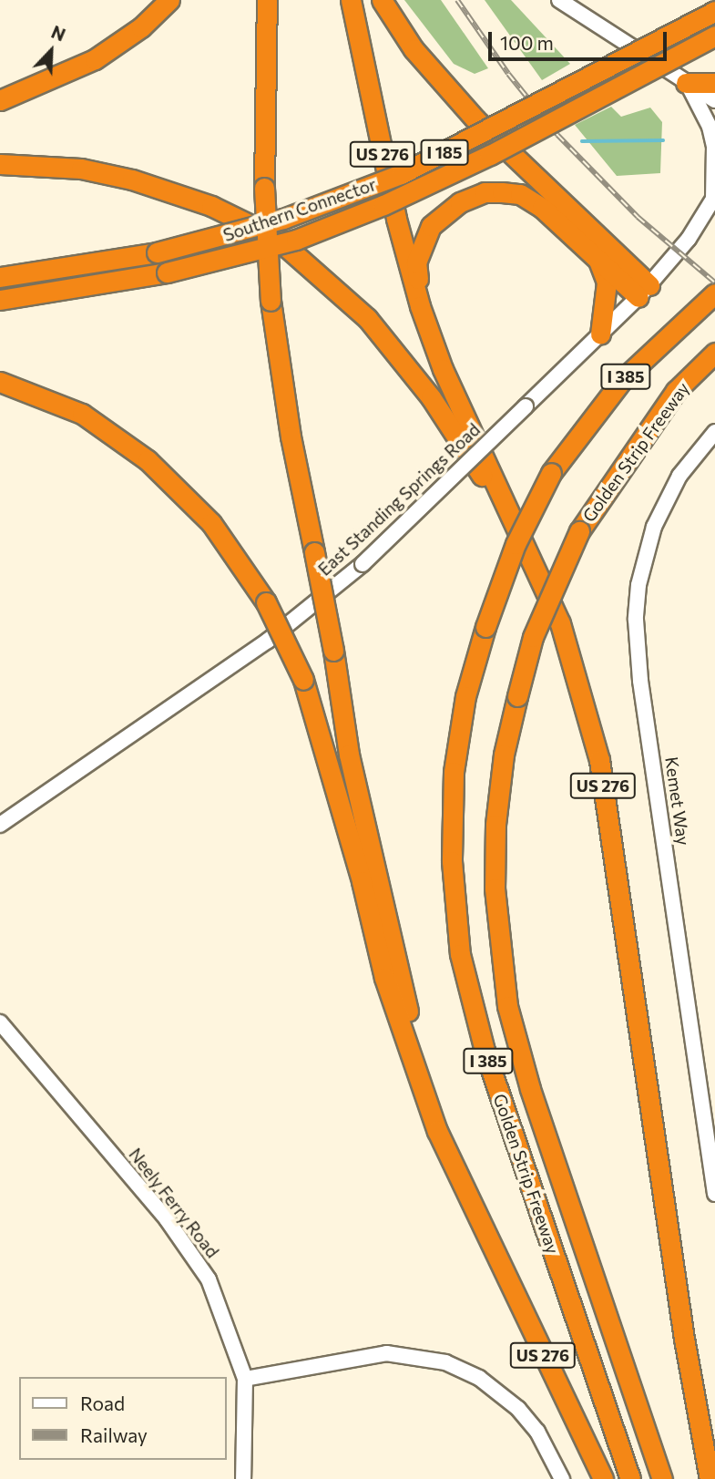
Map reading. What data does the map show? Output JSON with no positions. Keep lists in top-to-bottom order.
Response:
{
  "streets": {
    "highway": [
      "I 185",
      "US 276",
      "Southern Connector",
      "I 385",
      "Golden Strip Freeway"
    ],
    "street": ["East Standing Springs Road", "Kemet Way", "Neely Ferry Road"]
  },
  "legend": ["Road", "Railway"],
  "scale_bar": "100 m",
  "north": "top right"
}
